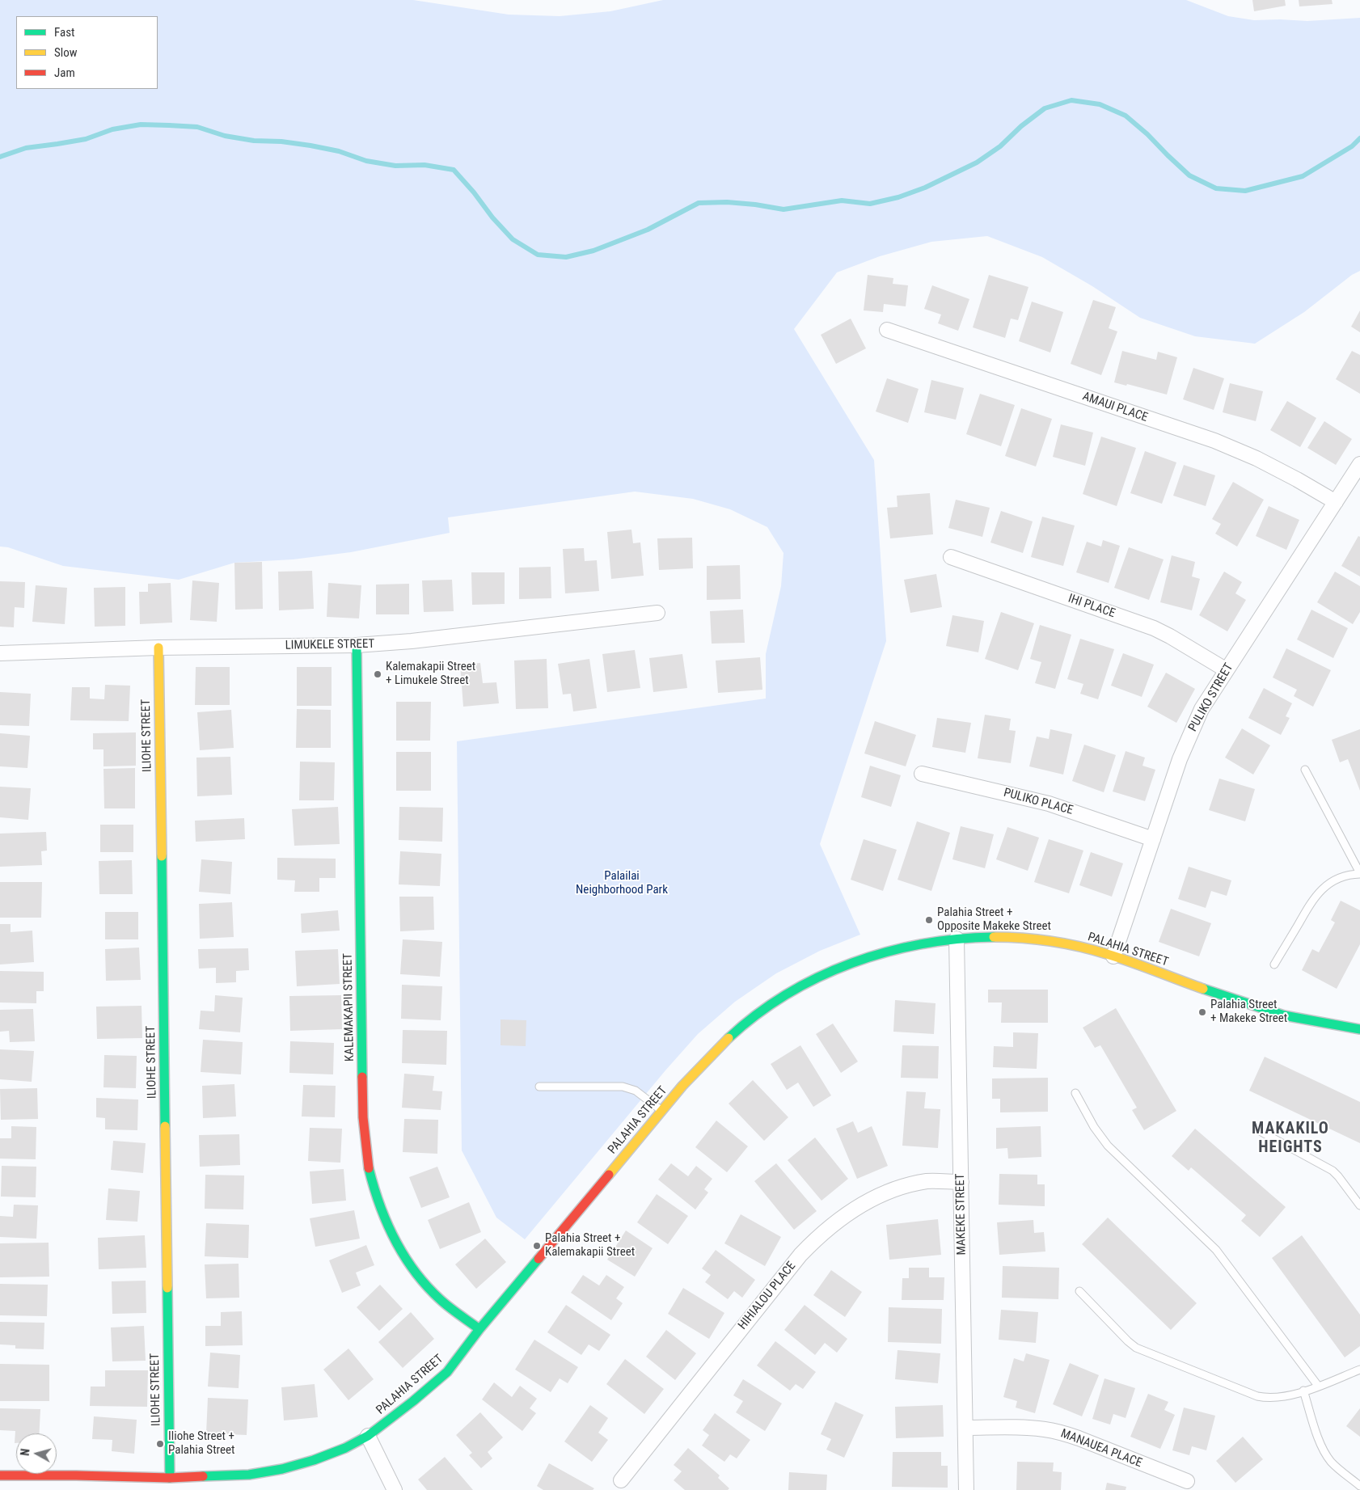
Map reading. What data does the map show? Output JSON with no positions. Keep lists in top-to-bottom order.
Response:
{
  "streets": {
    "street": [
      "AMAUI PLACE",
      "IHI PLACE",
      "LIMUKELE STREET",
      "PULIKO STREET",
      "ILIOHE STREET",
      "PULIKO PLACE",
      "PALAHIA STREET",
      "KALEMAKAPII STREET",
      "MAKEKE STREET",
      "HIHIALOU PLACE",
      "MANAUEA PLACE"
    ]
  },
  "crossings": [
    ["AMAUI PLACE", "PULIKO STREET"],
    ["IHI PLACE", "PULIKO STREET"],
    ["LIMUKELE STREET", "ILIOHE STREET"],
    ["LIMUKELE STREET", "KALEMAKAPII STREET"],
    ["PULIKO STREET", "PULIKO PLACE"],
    ["PULIKO STREET", "PALAHIA STREET"],
    ["ILIOHE STREET", "PALAHIA STREET"],
    ["PALAHIA STREET", "KALEMAKAPII STREET"],
    ["PALAHIA STREET", "MAKEKE STREET"],
    ["MAKEKE STREET", "HIHIALOU PLACE"],
    ["MAKEKE STREET", "MANAUEA PLACE"]
  ],
  "districts": ["MAKAKILO HEIGHTS"],
  "parks": ["Palailai Neighborhood Park"],
  "places": [
    "Kalemakapii Street + Limukele Street",
    "Palahia Street + Opposite Makeke Street",
    "Palahia Street + Makeke Street",
    "Palahia Street + Kalemakapii Street",
    "Iliohe Street + Palahia Street"
  ],
  "legend": ["Fast", "Slow", "Jam"],
  "north": "left"
}
